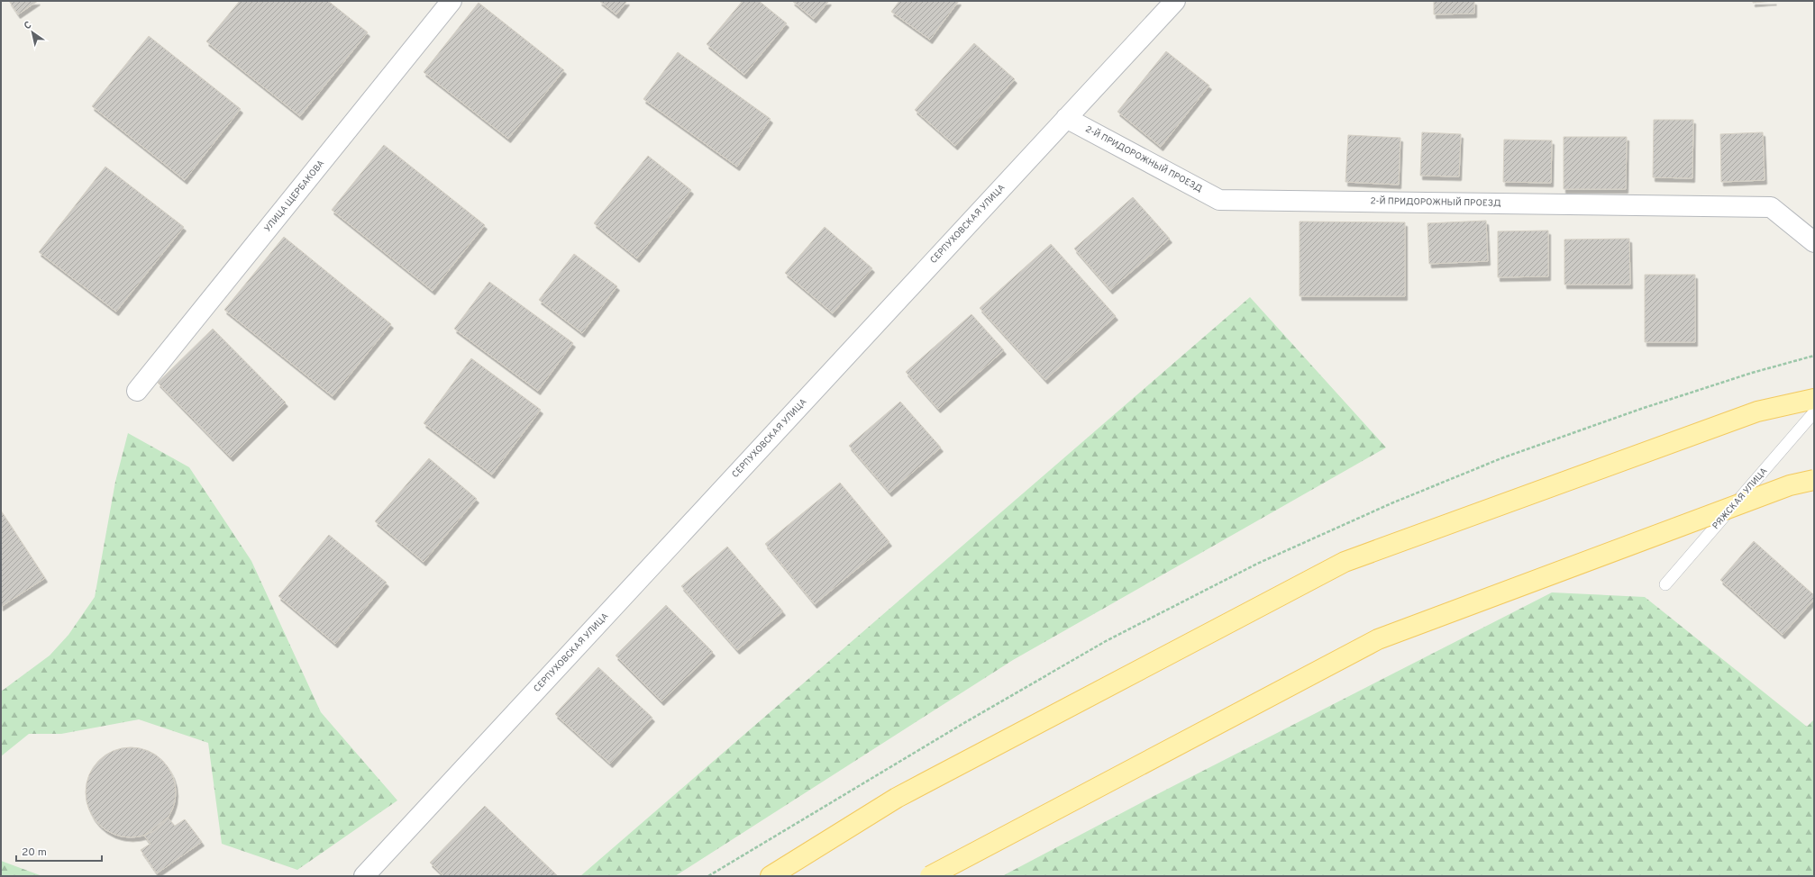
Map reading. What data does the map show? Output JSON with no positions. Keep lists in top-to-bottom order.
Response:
{
  "streets": {
    "street": ["2-Й ПРИДОРОЖНЫЙ ПРОЕЗД", "УЛИЦА ЩЕРБАКОВА", "СЕРПУХОВСКАЯ УЛИЦА"],
    "lane": ["РЯЖСКАЯ УЛИЦА"]
  },
  "crossings": [
    ["2-Й ПРИДОРОЖНЫЙ ПРОЕЗД", "СЕРПУХОВСКАЯ УЛИЦА"]
  ],
  "scale_bar": "20 m",
  "north": "top left"
}
